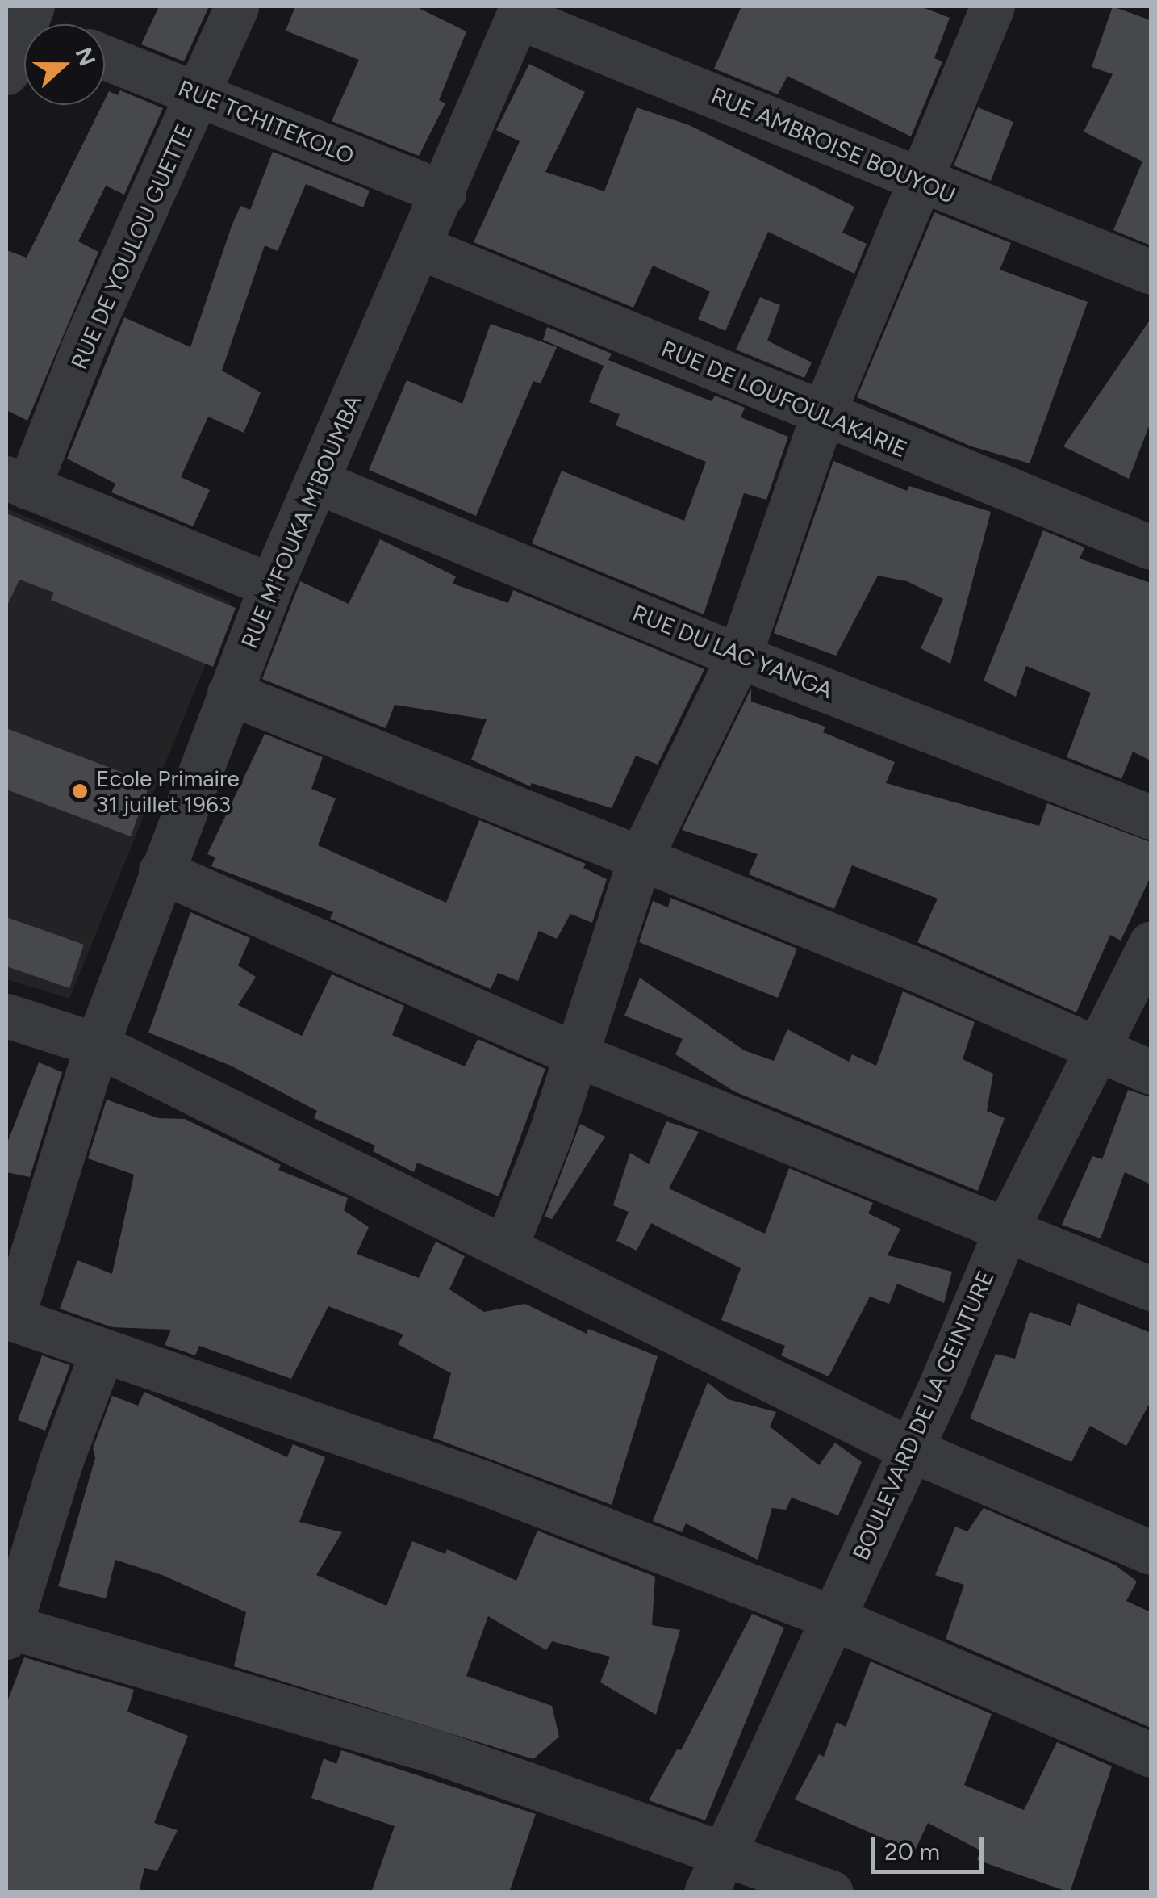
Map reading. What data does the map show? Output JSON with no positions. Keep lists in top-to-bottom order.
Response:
{
  "streets": {
    "street": [
      "RUE TCHITEKOLO",
      "RUE AMBROISE BOUYOU",
      "RUE DE YOULOU GUETTE",
      "RUE DE LOUFOULAKARIE",
      "RUE M'FOUKA M'BOUMBA",
      "RUE DU LAC YANGA",
      "BOULEVARD DE LA CEINTURE"
    ]
  },
  "crossings": [
    ["RUE TCHITEKOLO", "RUE DE YOULOU GUETTE"],
    ["RUE TCHITEKOLO", "RUE M'FOUKA M'BOUMBA"],
    ["RUE AMBROISE BOUYOU", "RUE M'FOUKA M'BOUMBA"],
    ["RUE DE LOUFOULAKARIE", "RUE M'FOUKA M'BOUMBA"],
    ["RUE M'FOUKA M'BOUMBA", "RUE DU LAC YANGA"]
  ],
  "places": ["Ecole Primaire 31 juillet 1963"],
  "scale_bar": "20 m",
  "north": "right"
}
